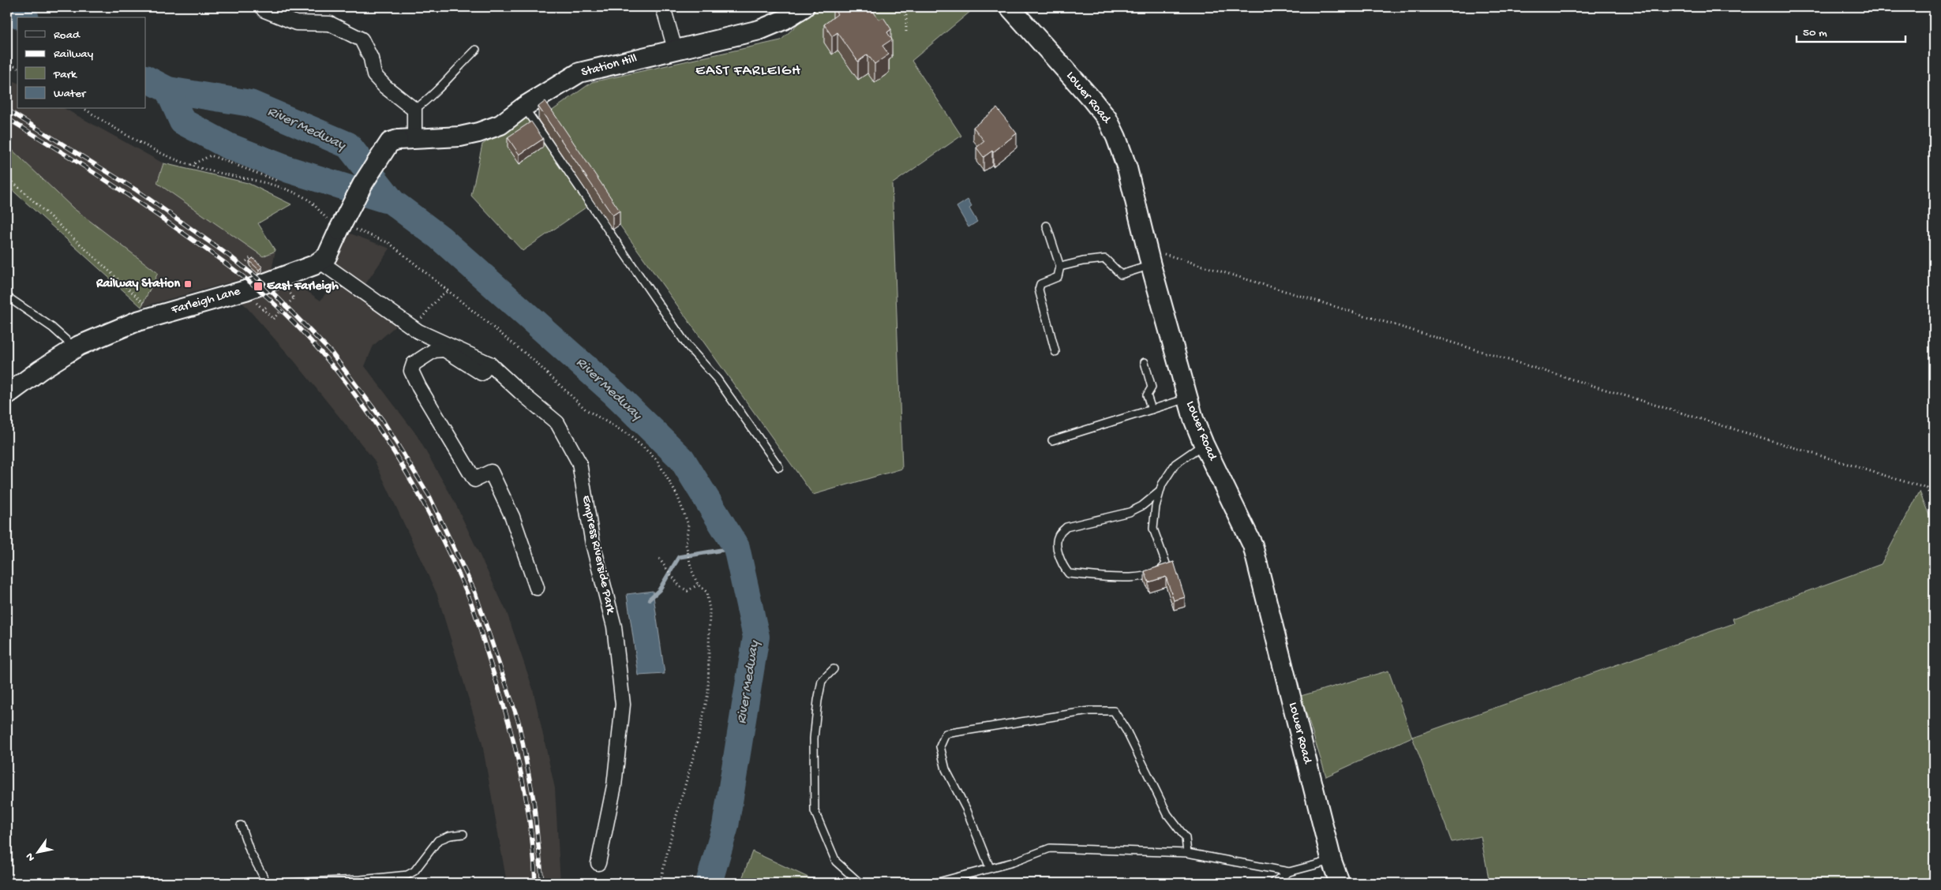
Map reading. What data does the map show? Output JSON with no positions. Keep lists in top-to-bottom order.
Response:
{
  "streets": {
    "main road": ["Station Hill", "Lower Road", "Farleigh Lane"],
    "street": ["Empress Riverside Park"]
  },
  "crossings": [
    ["Farleigh Lane", "Empress Riverside Park"]
  ],
  "districts": ["EAST FARLEIGH"],
  "water": ["River Medway"],
  "places": {
    "transit": ["Railway Station", "East Farleigh"]
  },
  "legend": [
    "Road",
    "Railway",
    "Park",
    "Water"
  ],
  "scale_bar": "50 m",
  "north": "bottom left"
}
